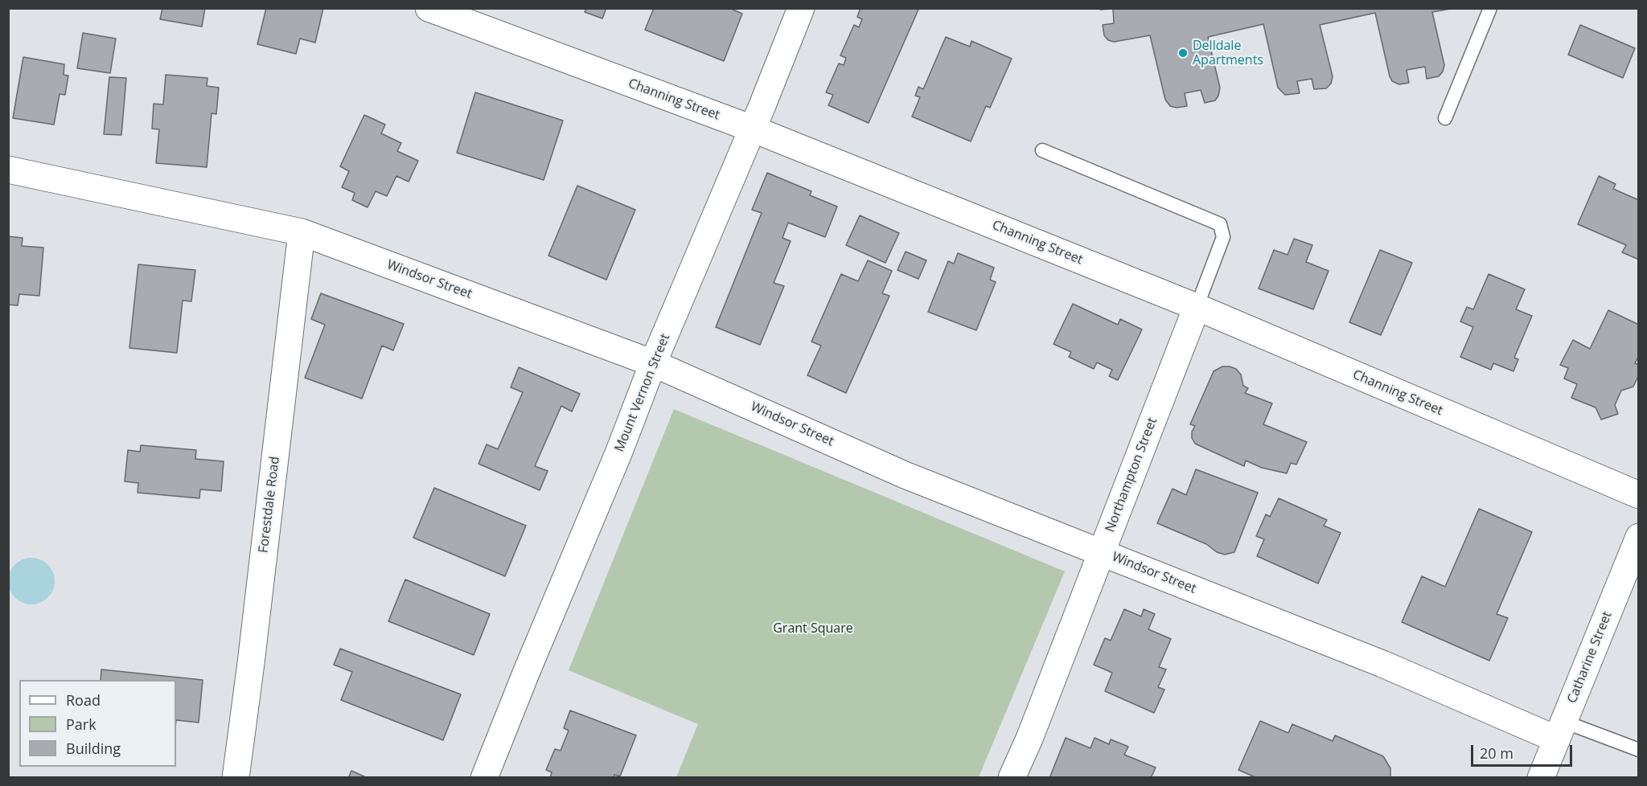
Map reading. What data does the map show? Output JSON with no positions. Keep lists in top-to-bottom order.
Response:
{
  "streets": {
    "street": [
      "Channing Street",
      "Windsor Street",
      "Mount Vernon Street",
      "Northampton Street",
      "Forestdale Road",
      "Catharine Street"
    ]
  },
  "crossings": [
    ["Channing Street", "Mount Vernon Street"],
    ["Channing Street", "Northampton Street"],
    ["Windsor Street", "Mount Vernon Street"],
    ["Windsor Street", "Northampton Street"],
    ["Windsor Street", "Forestdale Road"],
    ["Windsor Street", "Catharine Street"]
  ],
  "parks": ["Grant Square"],
  "places": ["Delldale Apartments"],
  "legend": ["Road", "Park", "Building"],
  "scale_bar": "20 m"
}
